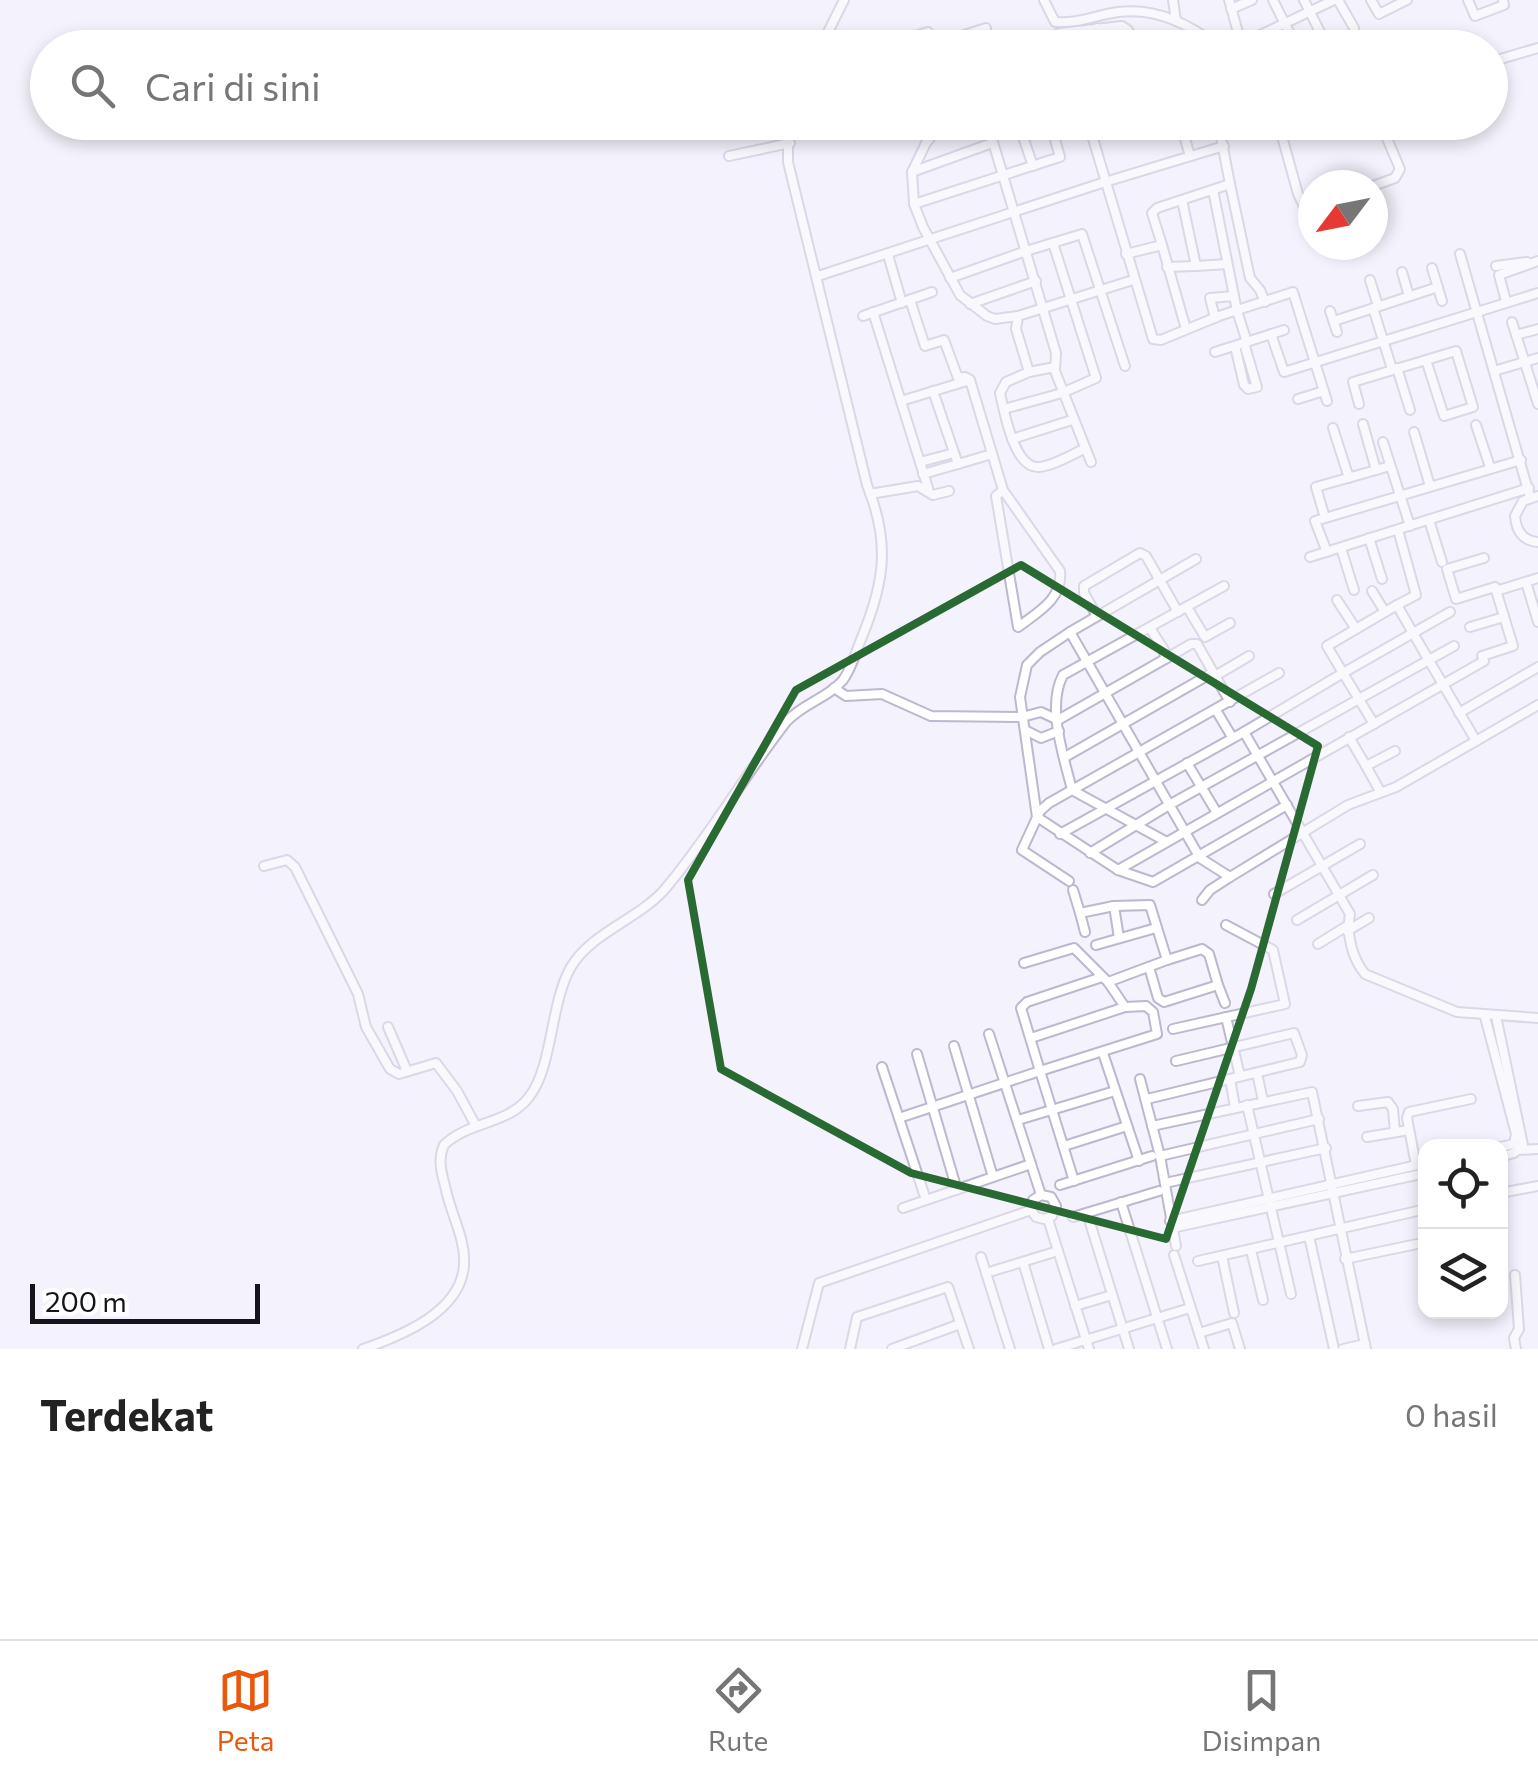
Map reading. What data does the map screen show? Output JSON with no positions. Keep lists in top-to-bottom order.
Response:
{
  "scale_bar": "200 m",
  "north": "bottom left",
  "page": {
    "search": "Cari di sini",
    "scale": "200 m",
    "heading": ["Terdekat", "0 hasil"],
    "nav": ["Peta", "Rute", "Disimpan"]
  }
}
